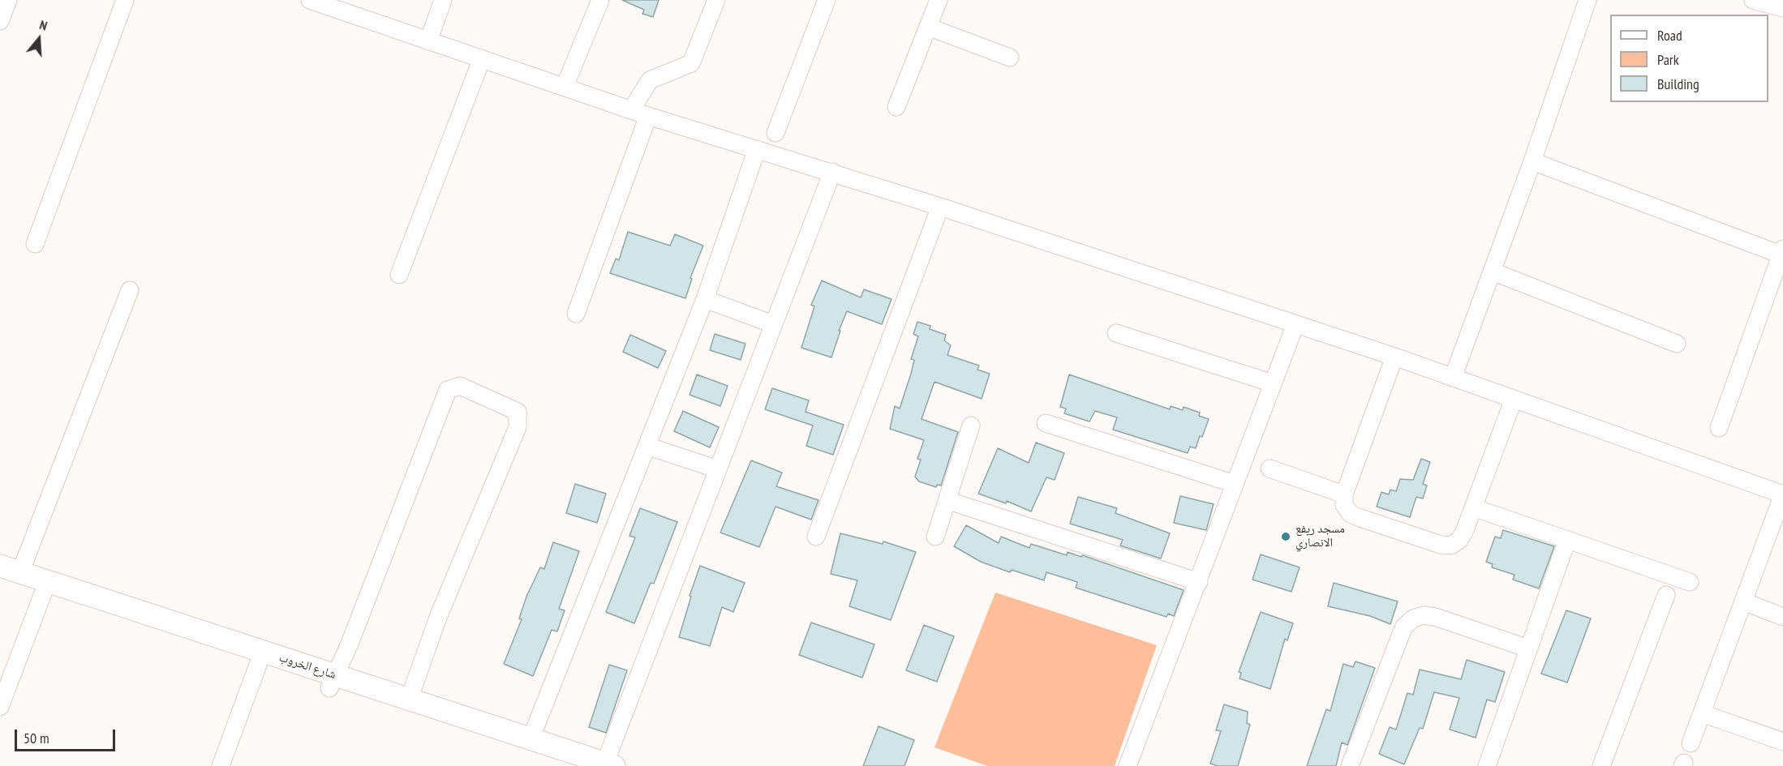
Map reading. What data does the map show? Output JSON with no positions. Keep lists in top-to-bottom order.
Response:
{
  "streets": {
    "main road": ["شارع الخروب"]
  },
  "places": ["مسجد ريفع الانصاري"],
  "legend": ["Road", "Park", "Building"],
  "scale_bar": "50 m",
  "north": "top"
}
